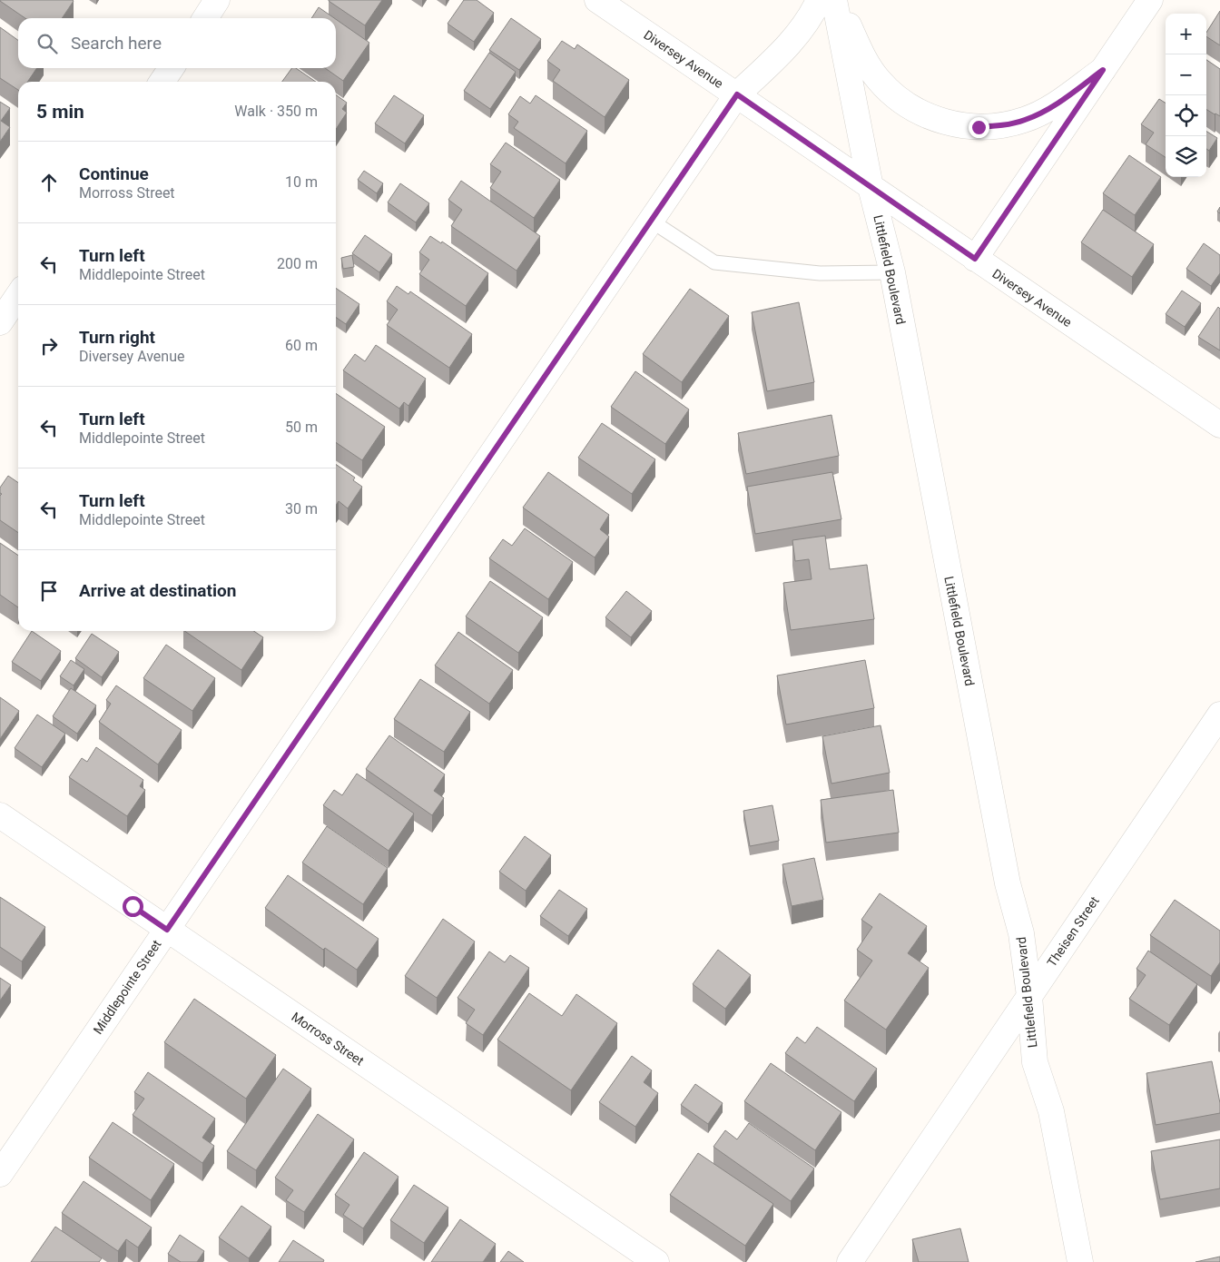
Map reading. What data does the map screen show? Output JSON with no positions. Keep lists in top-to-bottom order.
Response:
{
  "streets": {
    "street": [
      "Diversey Avenue",
      "Littlefield Boulevard",
      "Theisen Street",
      "Middlepointe Street",
      "Morross Street"
    ]
  },
  "crossings": [
    ["Diversey Avenue", "Littlefield Boulevard"],
    ["Diversey Avenue", "Middlepointe Street"],
    ["Littlefield Boulevard", "Theisen Street"],
    ["Middlepointe Street", "Morross Street"]
  ],
  "page": {
    "map_buttons": ["+", "−"],
    "search": "Search here",
    "heading": ["5 min", "Walk · 350 m"],
    "list": [
      ["Continue", "Morross Street", "10 m"],
      ["Turn left", "Middlepointe Street", "200 m"],
      ["Turn right", "Diversey Avenue", "60 m"],
      ["Turn left", "Middlepointe Street", "50 m"],
      ["Turn left", "Middlepointe Street", "30 m"],
      "Arrive at destination"
    ]
  }
}
